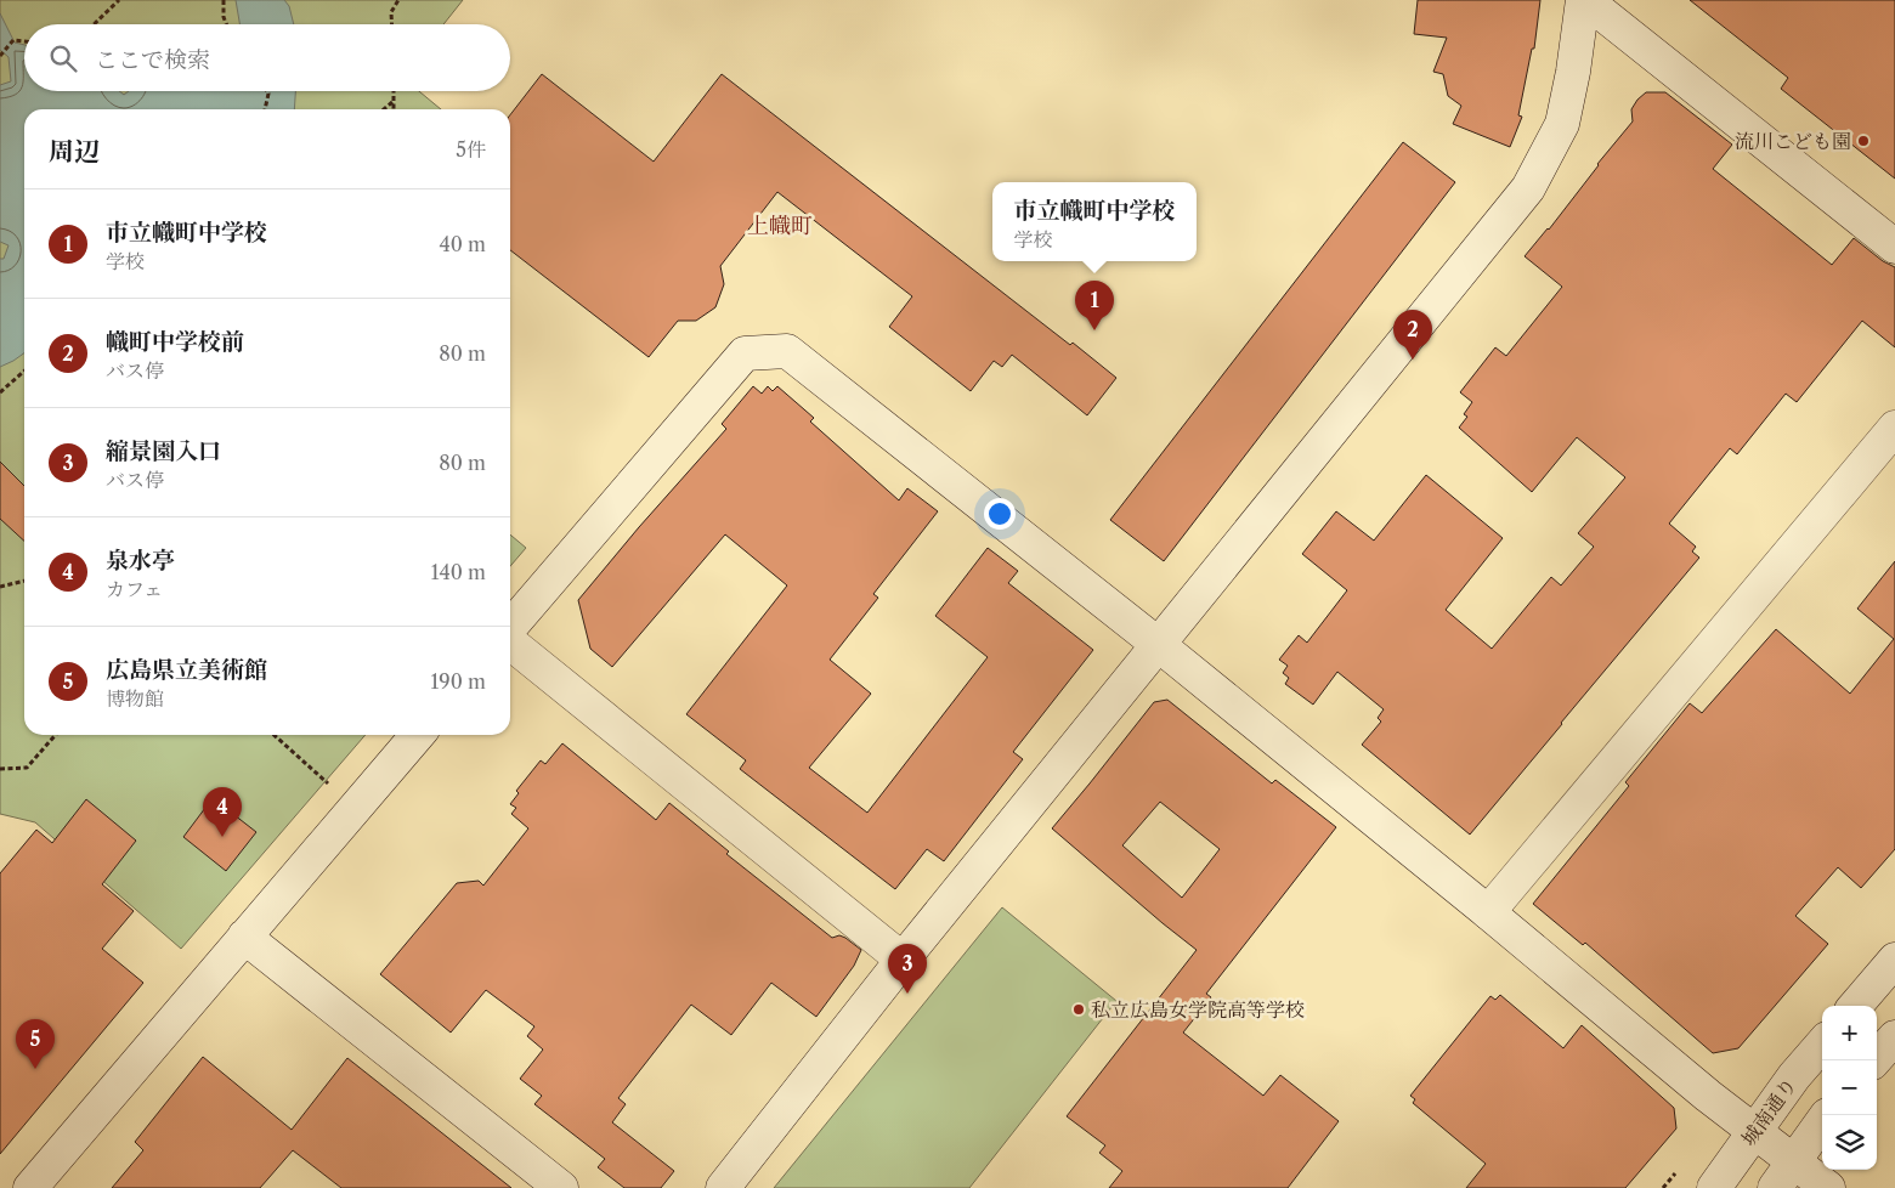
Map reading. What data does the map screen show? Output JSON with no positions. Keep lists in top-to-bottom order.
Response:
{
  "streets": {
    "street": ["城南通り"]
  },
  "districts": ["上幟町"],
  "places": ["流川こども園", "私立広島女学院高等学校"],
  "page": {
    "search": "ここで検索",
    "heading": ["周辺", "5件"],
    "popup": ["市立幟町中学校", "学校"],
    "list": [
      {
        "mark": "1",
        "name": "市立幟町中学校",
        "note": "学校",
        "value": "40 m"
      },
      {
        "mark": "2",
        "name": "幟町中学校前",
        "note": "バス停",
        "value": "80 m"
      },
      {
        "mark": "3",
        "name": "縮景園入口",
        "note": "バス停",
        "value": "80 m"
      },
      {
        "mark": "4",
        "name": "泉水亭",
        "note": "カフェ",
        "value": "140 m"
      },
      {
        "mark": "5",
        "name": "広島県立美術館",
        "note": "博物館",
        "value": "190 m"
      }
    ],
    "pins": [
      "1",
      "2",
      "4",
      "3",
      "5"
    ],
    "map_buttons": ["+", "−"]
  }
}
